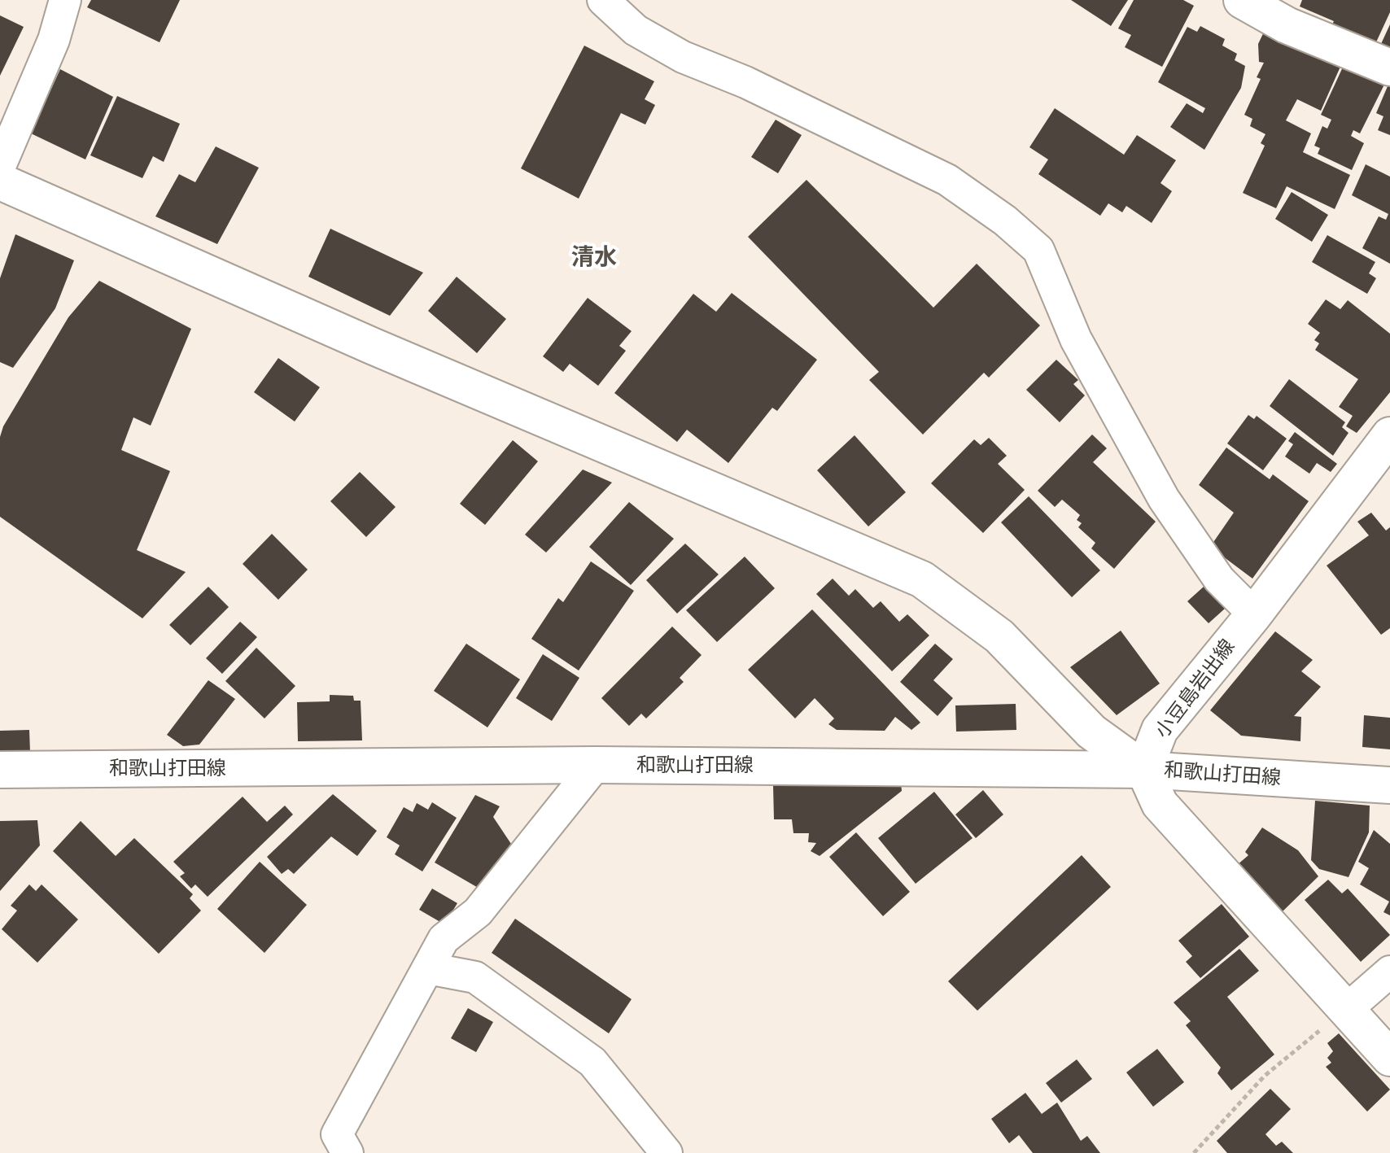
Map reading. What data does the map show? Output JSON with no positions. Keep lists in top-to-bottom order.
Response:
{
  "streets": {
    "main road": ["小豆島岩出線", "和歌山打田線"]
  },
  "crossings": [
    ["小豆島岩出線", "和歌山打田線"]
  ],
  "districts": ["清水"]
}
